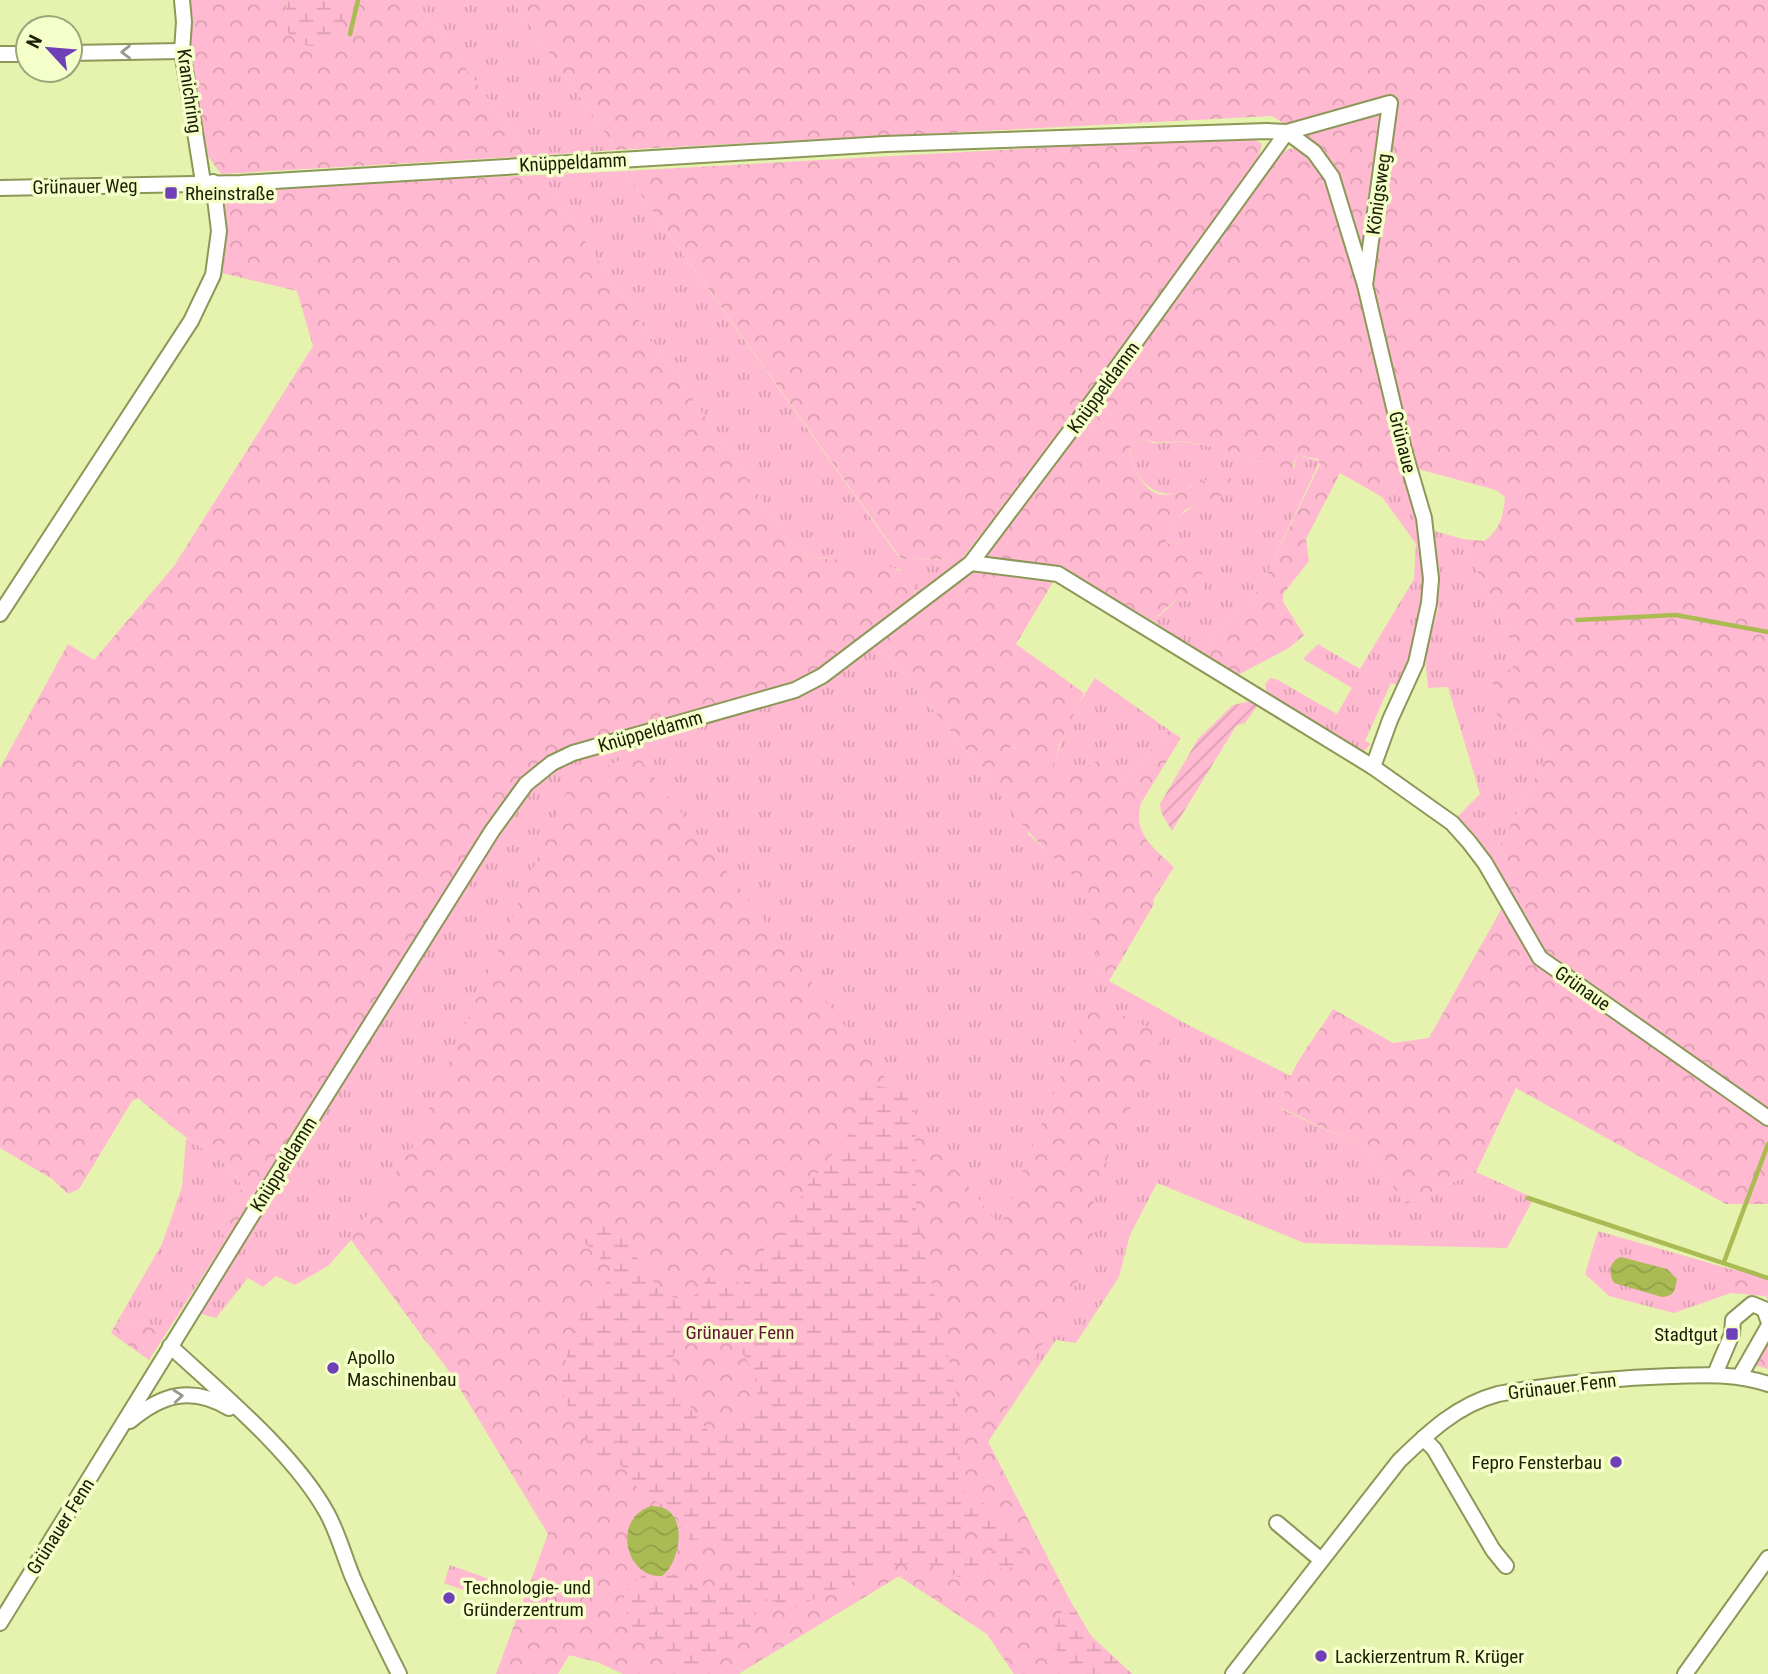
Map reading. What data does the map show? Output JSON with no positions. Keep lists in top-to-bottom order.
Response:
{
  "streets": {
    "street": [
      "Kranichring",
      "Knüppeldamm",
      "Grünauer Weg",
      "Königsweg",
      "Grünaue",
      "Grünauer Fenn"
    ]
  },
  "crossings": [
    ["Kranichring", "Knüppeldamm"],
    ["Kranichring", "Grünauer Weg"],
    ["Knüppeldamm", "Grünauer Weg"],
    ["Knüppeldamm", "Königsweg"],
    ["Knüppeldamm", "Grünaue"],
    ["Knüppeldamm", "Grünauer Fenn"],
    ["Königsweg", "Grünaue"]
  ],
  "parks": ["Grünauer Fenn"],
  "places": {
    "transit": ["Rheinstraße", "Stadtgut"],
    "other": [
      "Apollo Maschinenbau",
      "Fepro Fensterbau",
      "Technologie- und Gründerzentrum",
      "Lackierzentrum R. Krüger"
    ]
  },
  "north": "top left"
}
